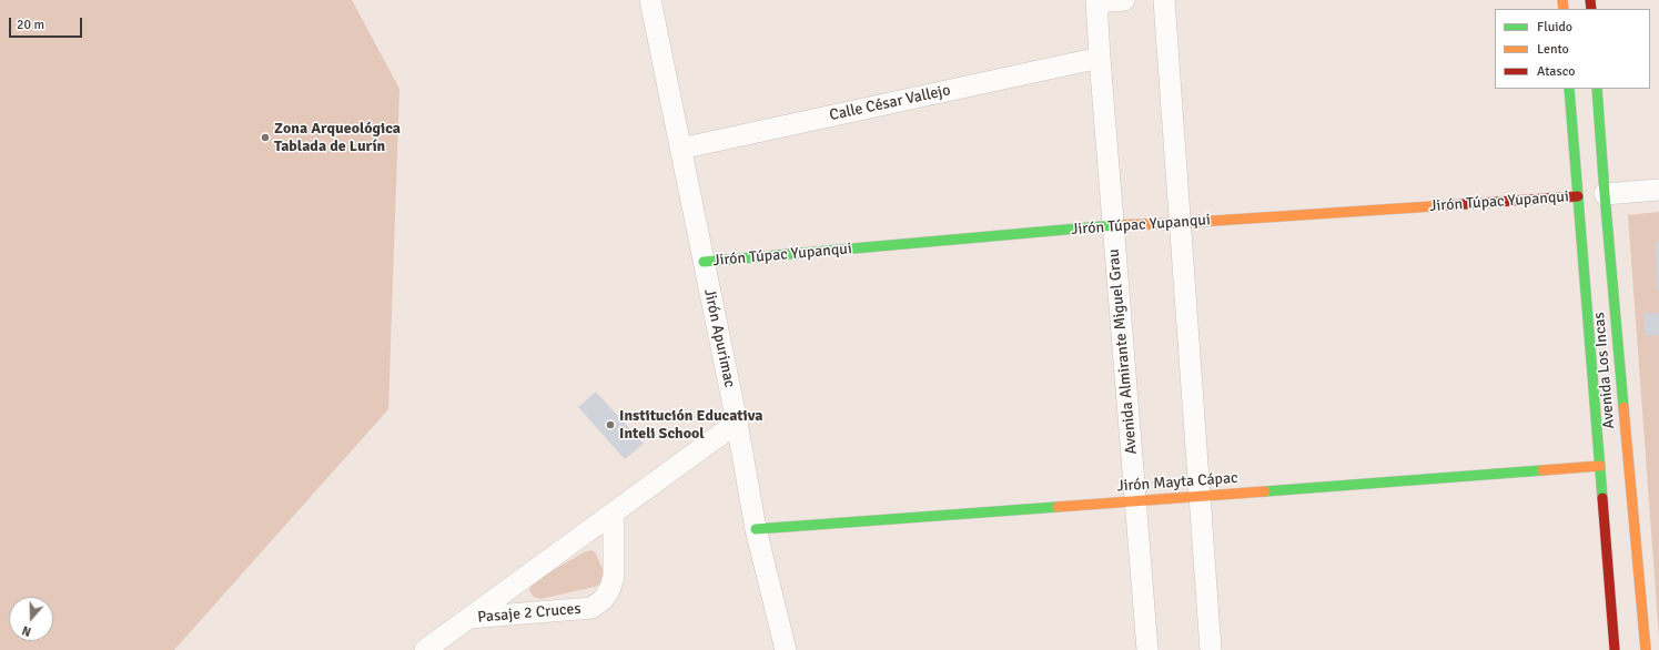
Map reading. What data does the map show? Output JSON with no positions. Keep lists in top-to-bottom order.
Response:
{
  "streets": {
    "street": [
      "Calle César Vallejo",
      "Jirón Túpac Yupanqui",
      "Jirón Apurimac",
      "Avenida Almirante Miguel Grau",
      "Avenida Los Incas",
      "Jirón Mayta Cápac",
      "Pasaje 2 Cruces"
    ]
  },
  "crossings": [
    ["Calle César Vallejo", "Jirón Apurimac"],
    ["Calle César Vallejo", "Avenida Almirante Miguel Grau"],
    ["Jirón Túpac Yupanqui", "Jirón Apurimac"],
    ["Jirón Túpac Yupanqui", "Avenida Almirante Miguel Grau"],
    ["Jirón Túpac Yupanqui", "Avenida Los Incas"],
    ["Jirón Apurimac", "Jirón Mayta Cápac"],
    ["Jirón Apurimac", "Pasaje 2 Cruces"],
    ["Avenida Almirante Miguel Grau", "Jirón Mayta Cápac"],
    ["Avenida Los Incas", "Jirón Mayta Cápac"]
  ],
  "places": ["Zona Arqueológica Tablada de Lurín", "Institución Educativa Inteli School"],
  "legend": ["Fluido", "Lento", "Atasco"],
  "scale_bar": "20 m",
  "north": "bottom"
}
